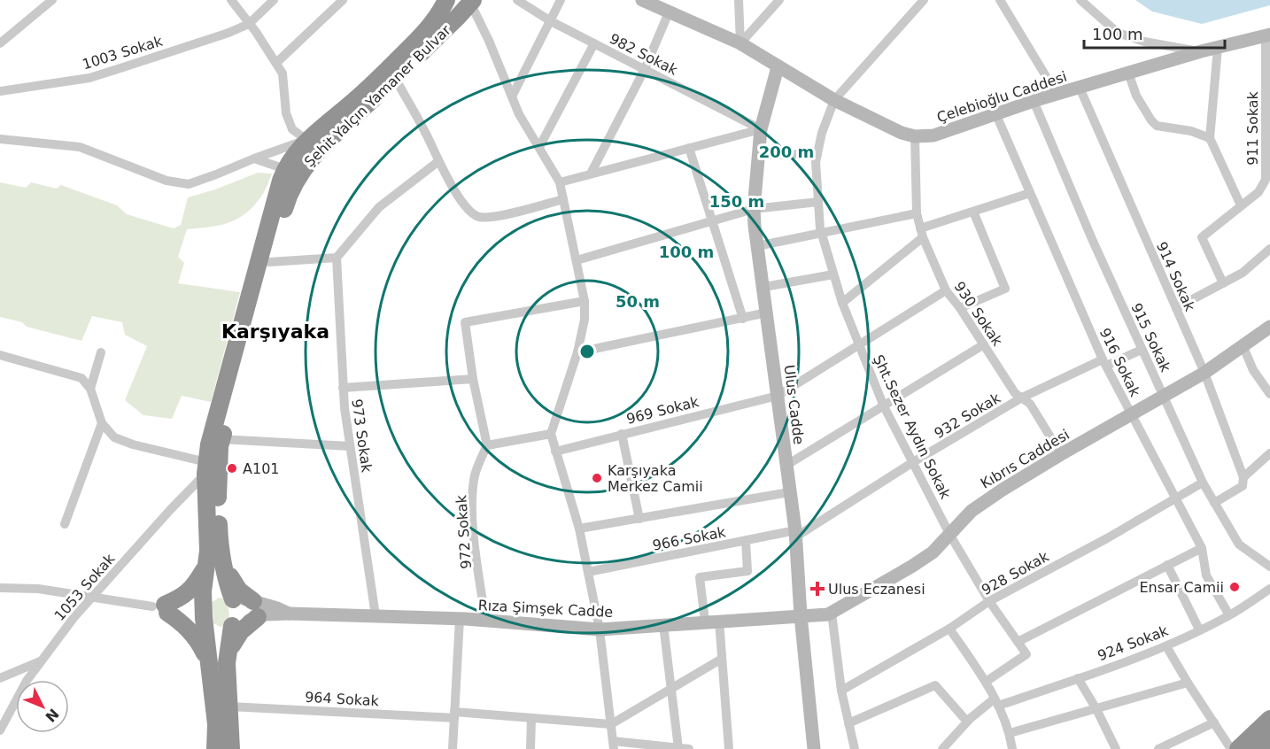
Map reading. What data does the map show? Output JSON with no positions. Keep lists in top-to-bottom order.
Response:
{
  "streets": {
    "highway": ["Şehit Yalçın Yamaner Bulvar"],
    "street": [
      "1003 Sokak",
      "982 Sokak",
      "Çelebioğlu Caddesi",
      "911 Sokak",
      "914 Sokak",
      "930 Sokak",
      "915 Sokak",
      "916 Sokak",
      "Ulus Cadde",
      "969 Sokak",
      "932 Sokak",
      "Şht.Sezer Aydın Sokak",
      "973 Sokak",
      "Kıbrıs Caddesi",
      "972 Sokak",
      "966 Sokak",
      "928 Sokak",
      "1053 Sokak",
      "Rıza Şimşek Cadde",
      "924 Sokak",
      "964 Sokak"
    ]
  },
  "crossings": [
    ["982 Sokak", "Ulus Cadde"],
    ["Şehit Yalçın Yamaner Bulvar", "1053 Sokak"],
    ["Şehit Yalçın Yamaner Bulvar", "Rıza Şimşek Cadde"],
    ["Şehit Yalçın Yamaner Bulvar", "964 Sokak"],
    ["Çelebioğlu Caddesi", "911 Sokak"],
    ["Çelebioğlu Caddesi", "914 Sokak"],
    ["Çelebioğlu Caddesi", "930 Sokak"],
    ["Çelebioğlu Caddesi", "915 Sokak"],
    ["Çelebioğlu Caddesi", "916 Sokak"],
    ["Çelebioğlu Caddesi", "Ulus Cadde"],
    ["Çelebioğlu Caddesi", "Şht.Sezer Aydın Sokak"],
    ["914 Sokak", "Kıbrıs Caddesi"],
    ["930 Sokak", "969 Sokak"],
    ["930 Sokak", "932 Sokak"],
    ["930 Sokak", "Kıbrıs Caddesi"],
    ["915 Sokak", "932 Sokak"],
    ["915 Sokak", "Kıbrıs Caddesi"],
    ["915 Sokak", "928 Sokak"],
    ["916 Sokak", "932 Sokak"],
    ["916 Sokak", "Kıbrıs Caddesi"],
    ["916 Sokak", "928 Sokak"],
    ["916 Sokak", "924 Sokak"],
    ["Ulus Cadde", "969 Sokak"],
    ["Ulus Cadde", "932 Sokak"],
    ["Ulus Cadde", "Kıbrıs Caddesi"],
    ["Ulus Cadde", "966 Sokak"],
    ["Ulus Cadde", "Rıza Şimşek Cadde"],
    ["969 Sokak", "Şht.Sezer Aydın Sokak"],
    ["932 Sokak", "Şht.Sezer Aydın Sokak"],
    ["932 Sokak", "966 Sokak"],
    ["Şht.Sezer Aydın Sokak", "Kıbrıs Caddesi"],
    ["Şht.Sezer Aydın Sokak", "928 Sokak"],
    ["973 Sokak", "Rıza Şimşek Cadde"],
    ["Kıbrıs Caddesi", "Rıza Şimşek Cadde"],
    ["972 Sokak", "Rıza Şimşek Cadde"]
  ],
  "districts": ["Karşıyaka"],
  "places": {
    "other": ["A101", "Karşıyaka Merkez Camii", "Ensar Camii"],
    "health": ["Ulus Eczanesi"]
  },
  "scale_bar": "100 m",
  "north": "bottom right",
  "rings": [
    "200 m",
    "150 m",
    "100 m",
    "50 m"
  ]
}
